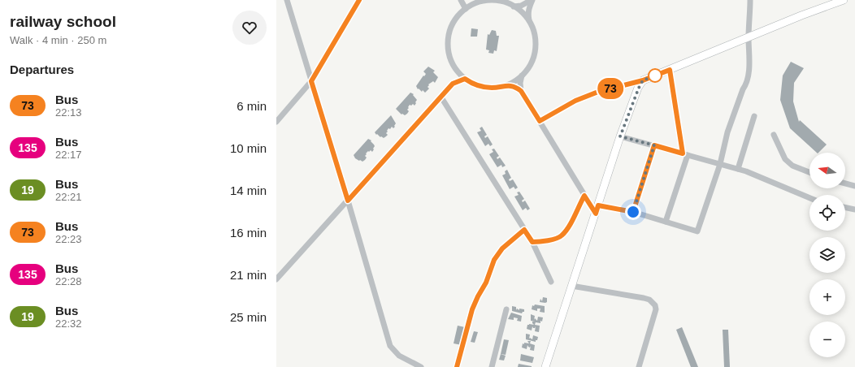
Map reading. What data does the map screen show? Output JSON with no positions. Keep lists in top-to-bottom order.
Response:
{
  "lines": ["bus line 73"],
  "north": "left",
  "page": {
    "heading": [
      ["railway school", "Walk · 4 min · 250 m"],
      "Departures"
    ],
    "on_map": "73",
    "list": [
      {
        "mark": "73",
        "name": "Bus",
        "note": "22:13",
        "value": "6 min"
      },
      {
        "mark": "135",
        "name": "Bus",
        "note": "22:17",
        "value": "10 min"
      },
      {
        "mark": "19",
        "name": "Bus",
        "note": "22:21",
        "value": "14 min"
      },
      {
        "mark": "73",
        "name": "Bus",
        "note": "22:23",
        "value": "16 min"
      },
      {
        "mark": "135",
        "name": "Bus",
        "note": "22:28",
        "value": "21 min"
      },
      {
        "mark": "19",
        "name": "Bus",
        "note": "22:32",
        "value": "25 min"
      }
    ],
    "map_buttons": ["+", "−"]
  }
}
